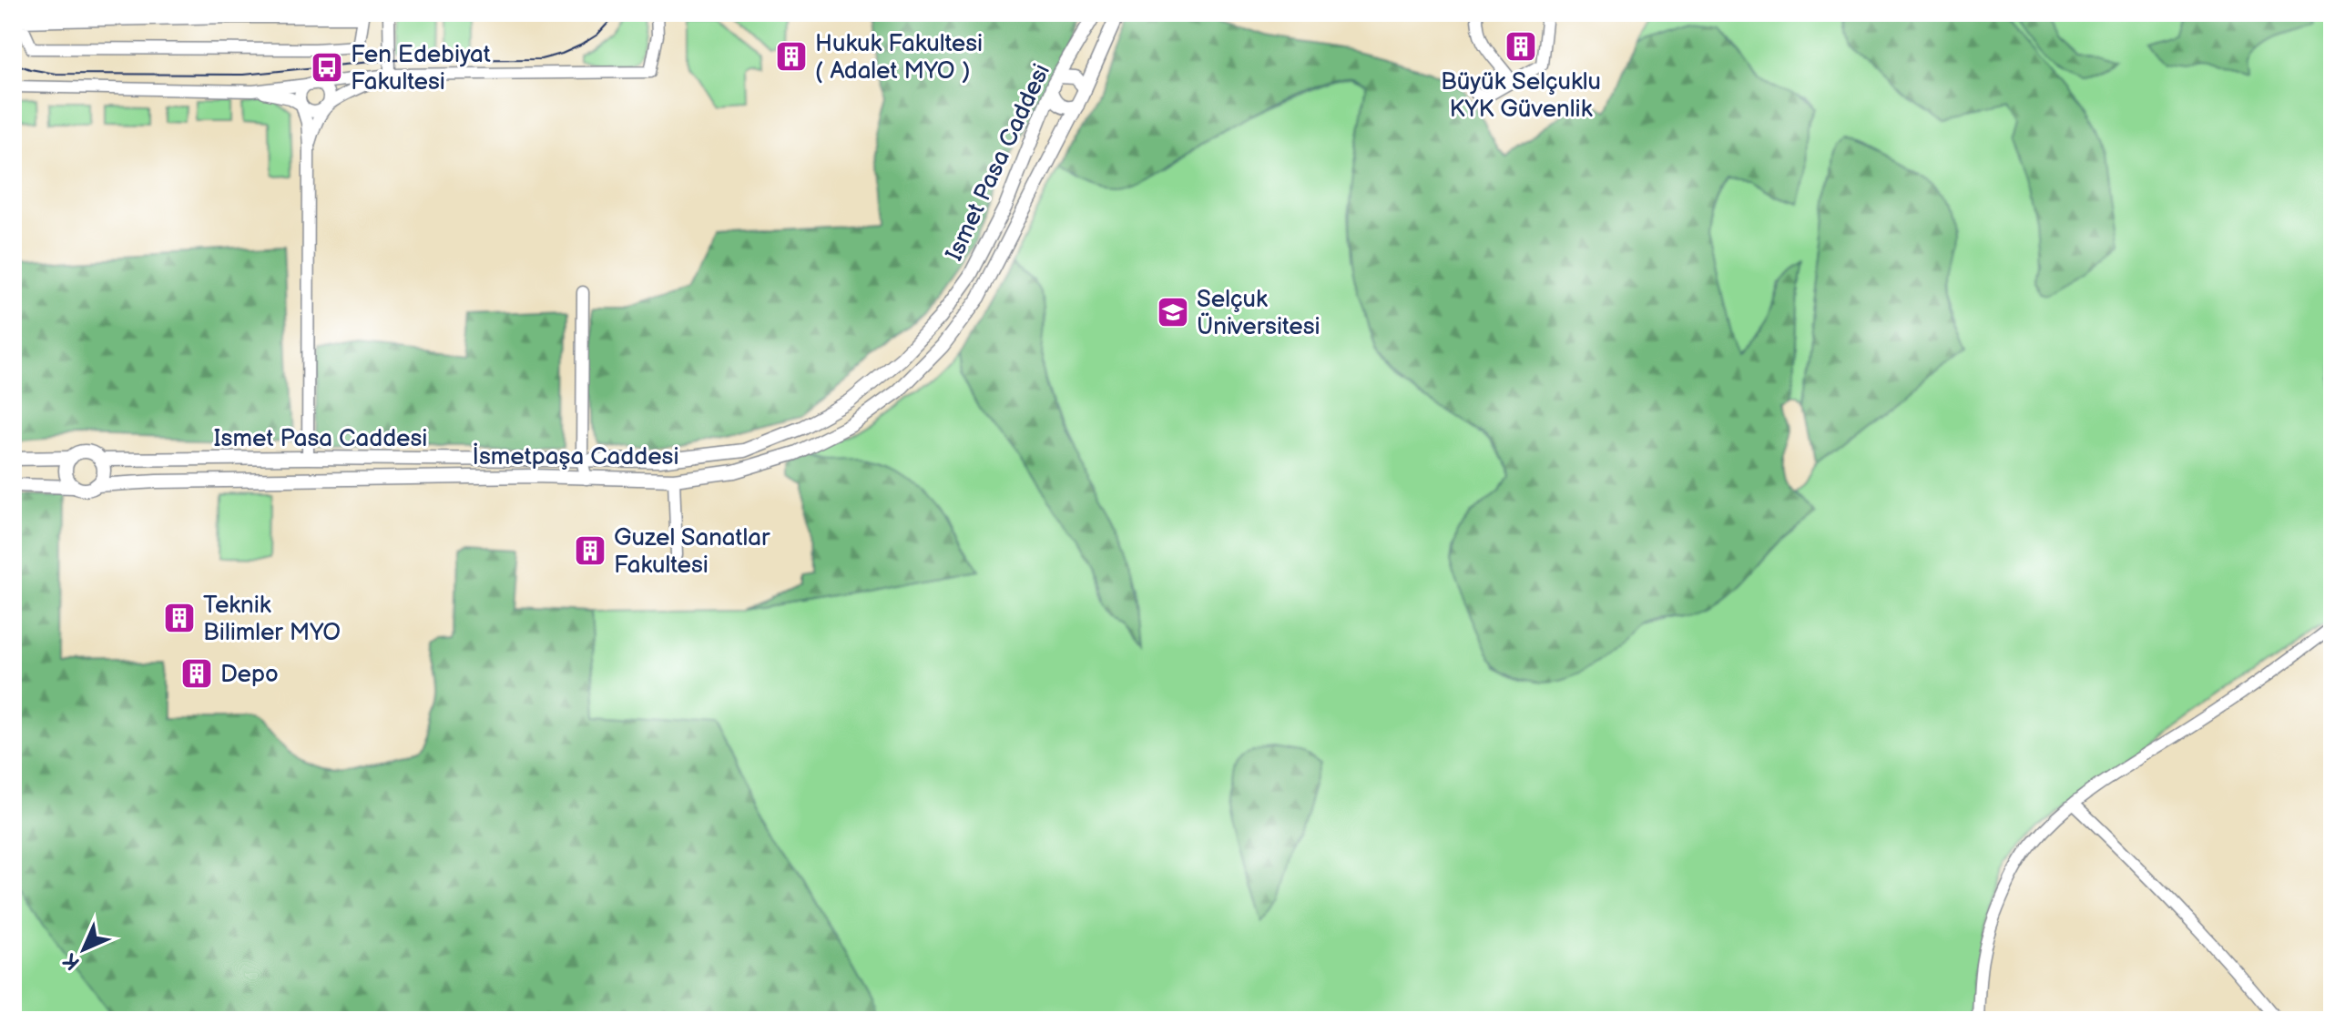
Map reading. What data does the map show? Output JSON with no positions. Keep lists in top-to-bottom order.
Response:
{
  "streets": {
    "main road": ["Ismet Pasa Caddesi", "İsmetpaşa Caddesi"]
  },
  "crossings": [
    ["Ismet Pasa Caddesi", "İsmetpaşa Caddesi"]
  ],
  "places": {
    "building": [
      "Büyük Selçuklu KYK Güvenlik",
      "Hukuk Fakultesi ( Adalet MYO )",
      "Guzel Sanatlar Fakultesi",
      "Teknik Bilimler MYO",
      "Depo"
    ],
    "bus stop": ["Fen Edebiyat Fakultesi"],
    "school or university": ["Selçuk Üniversitesi"]
  },
  "north": "bottom left"
}
